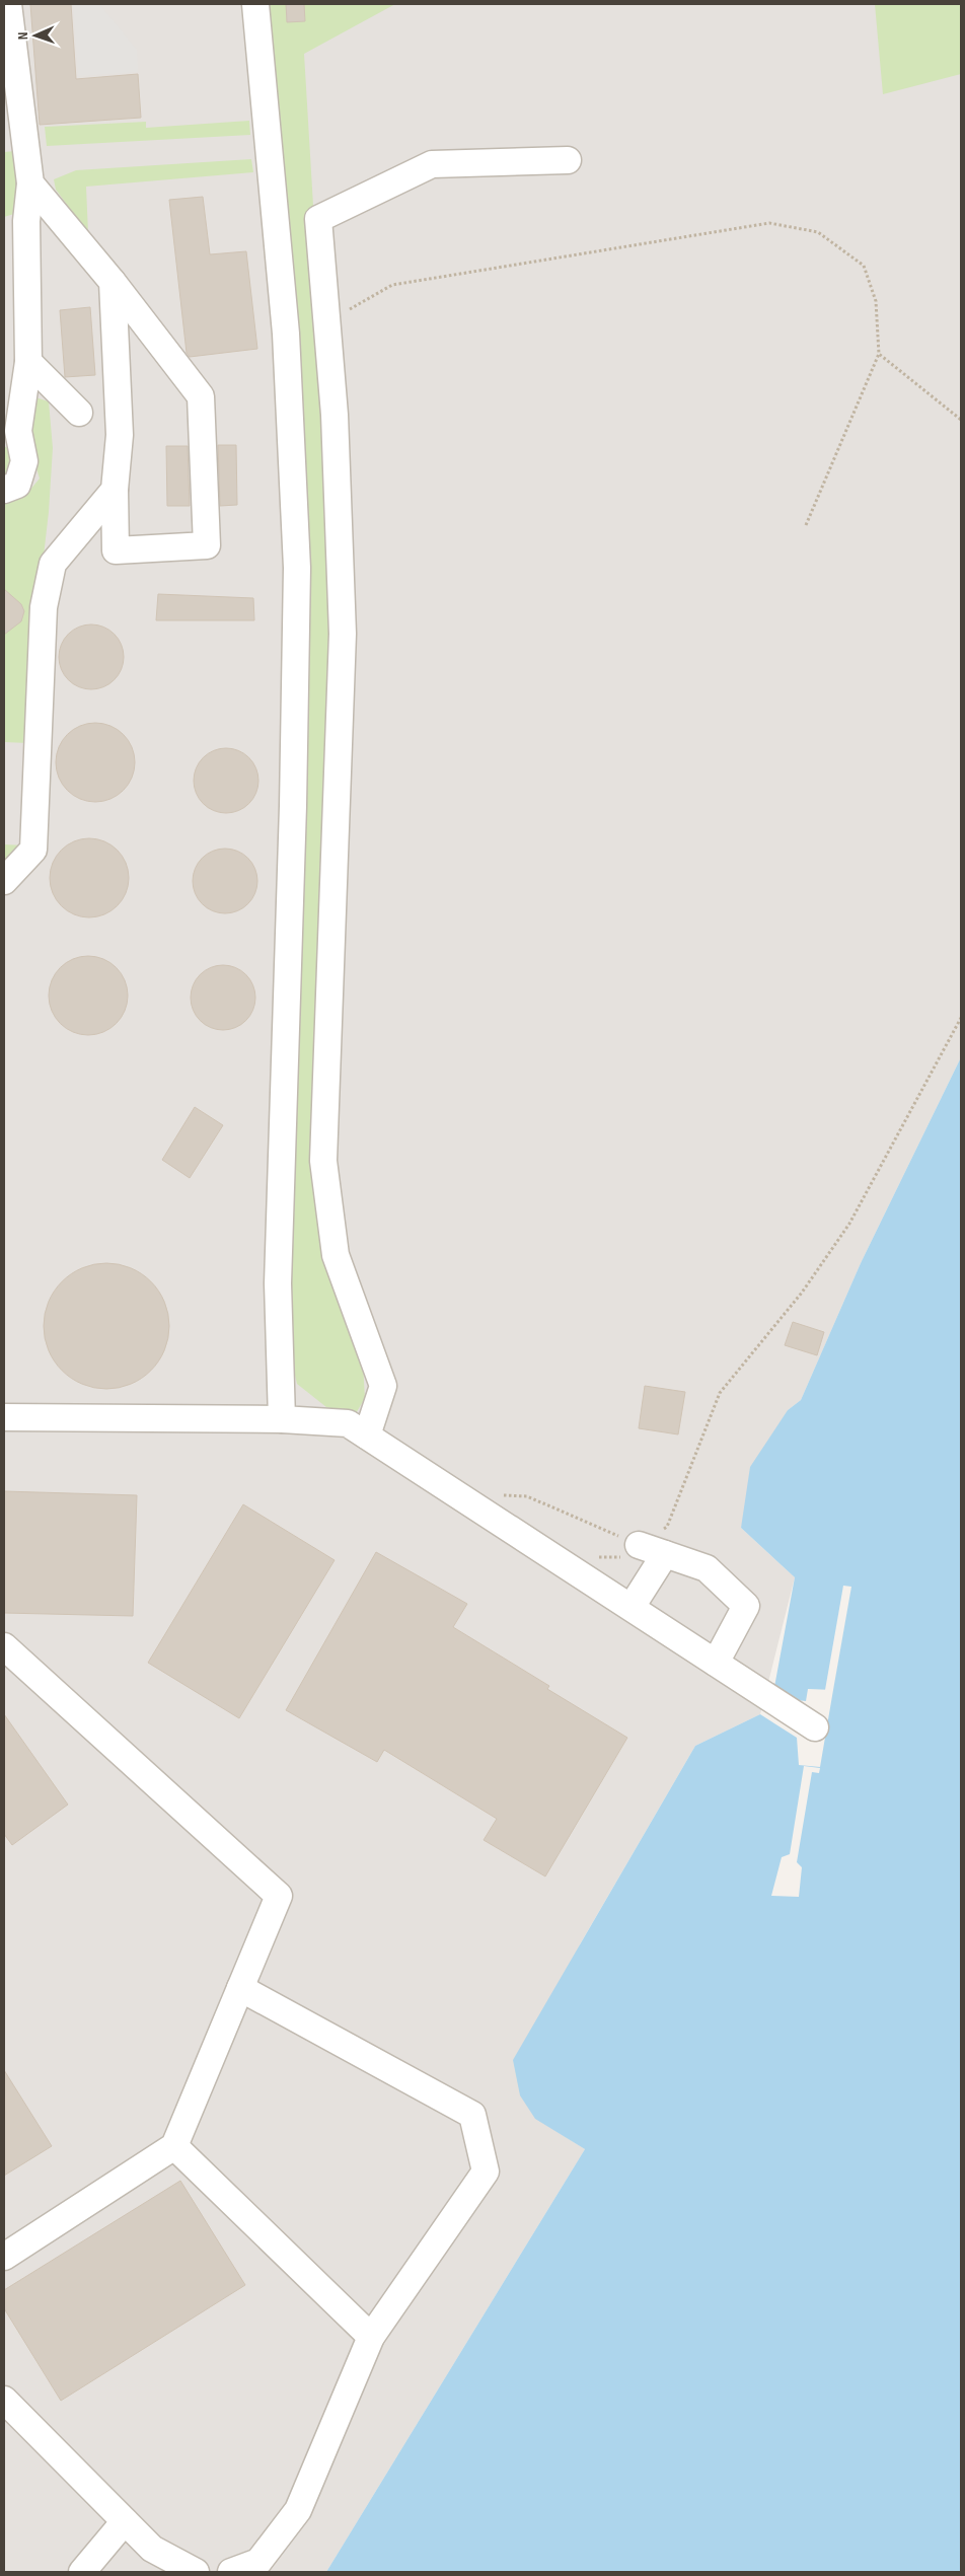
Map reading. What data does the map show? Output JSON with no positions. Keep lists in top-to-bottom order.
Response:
{
  "north": "left"
}
